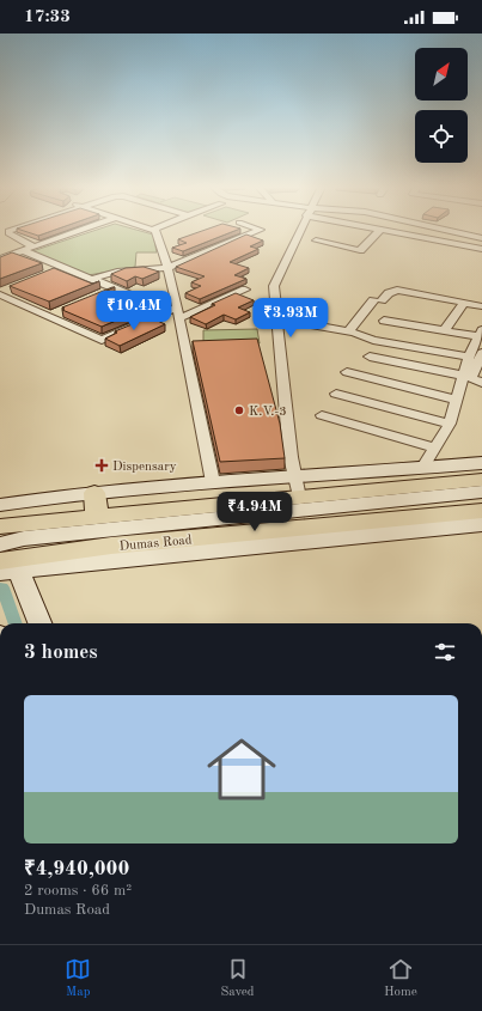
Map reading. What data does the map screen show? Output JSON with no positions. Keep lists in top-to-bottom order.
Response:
{
  "streets": {
    "main road": ["Dumas Road"]
  },
  "places": {
    "other": ["K.V.-3"],
    "health": ["Dispensary"]
  },
  "north": "top right",
  "page": {
    "status": "17:33",
    "price": ["₹10.4M", "₹3.93M", "₹4.94M"],
    "heading": "3 homes",
    "list": [
      {
        "name": "₹4,940,000",
        "note": "2 rooms · 66 m² · Dumas Road"
      }
    ],
    "tabs": ["Map", "Saved", "Home"]
  }
}
